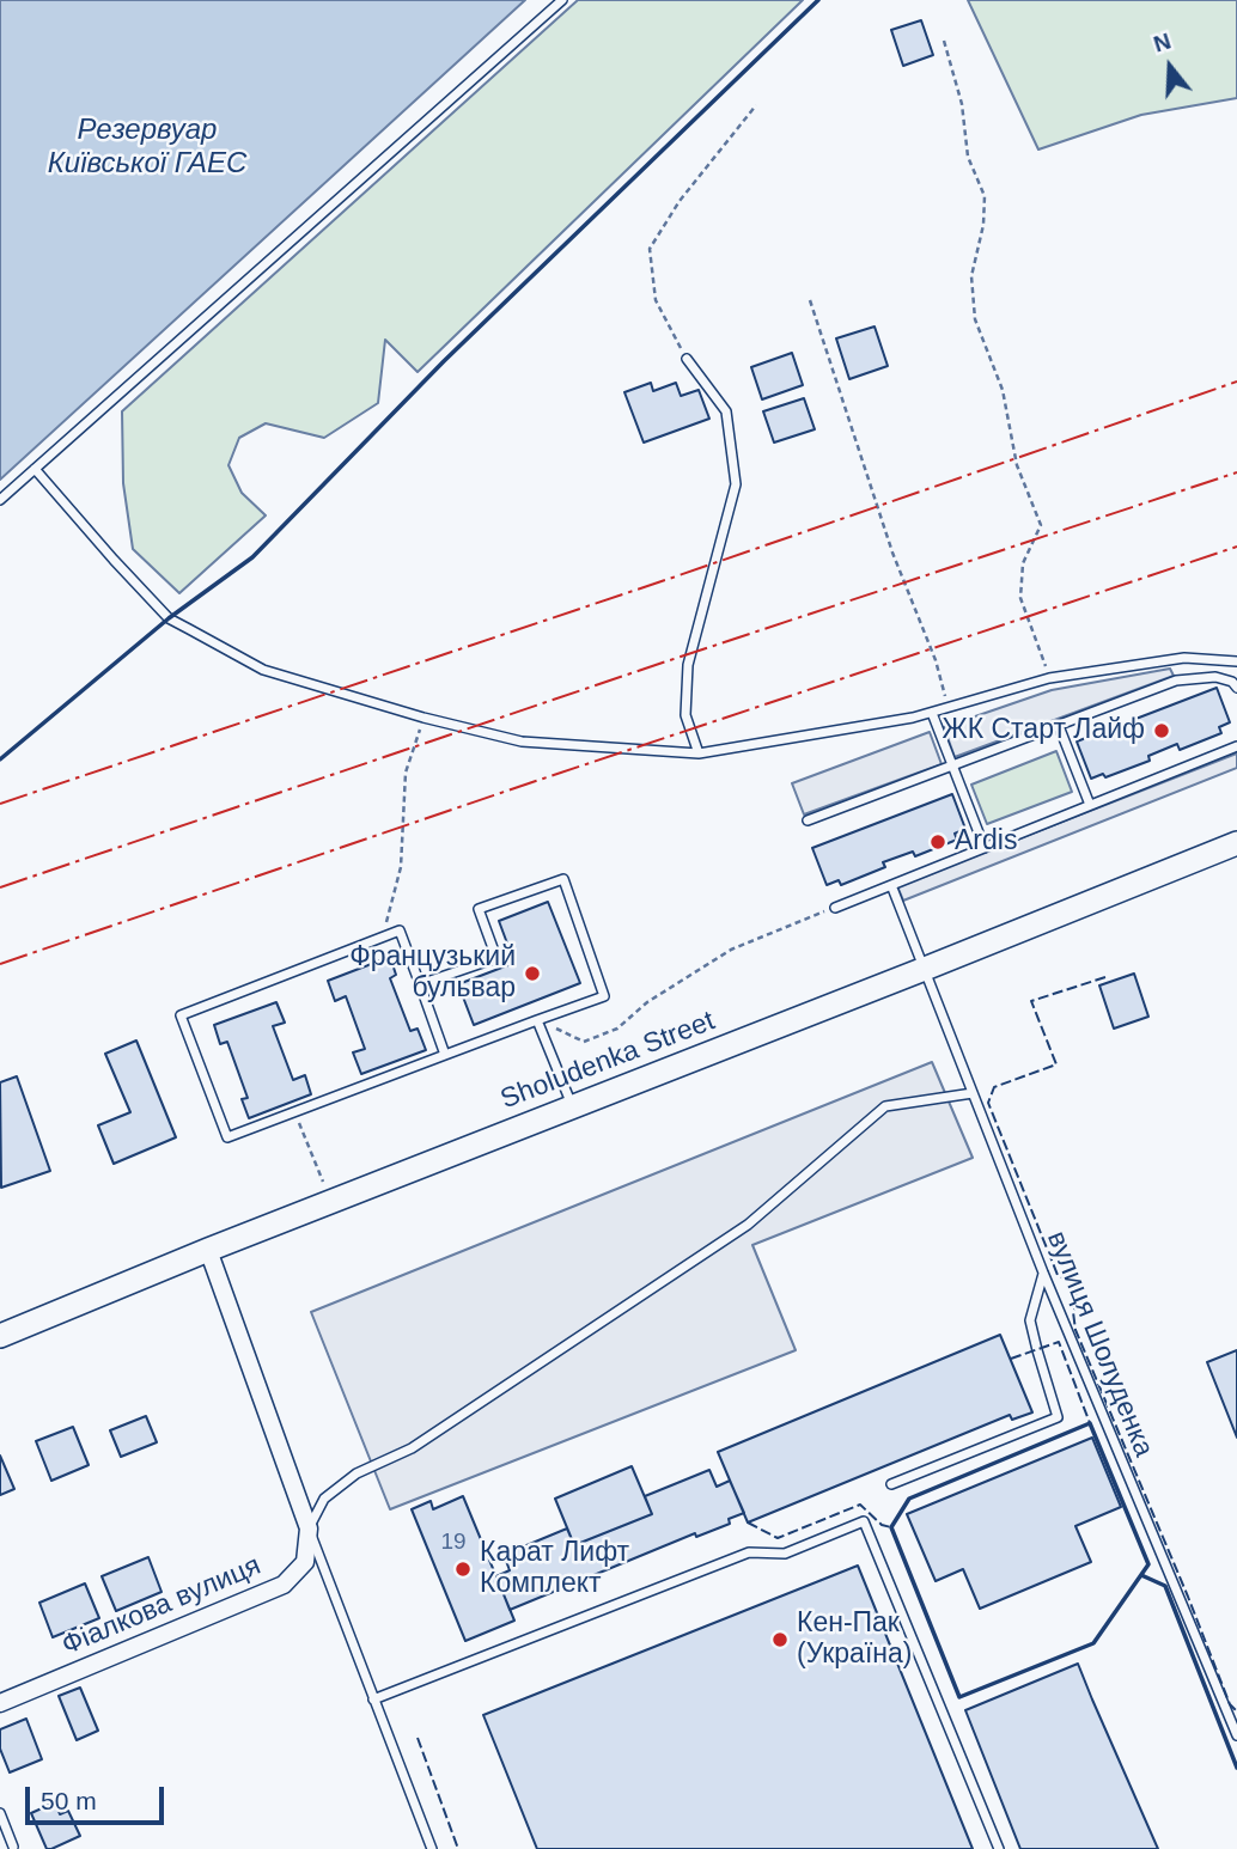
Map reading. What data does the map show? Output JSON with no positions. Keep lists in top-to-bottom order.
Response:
{
  "streets": {
    "main road": ["Sholudenka Street"],
    "street": ["Фіалкова вулиця"],
    "lane": ["вулиця Шолуденка"]
  },
  "crossings": [
    ["Sholudenka Street", "вулиця Шолуденка"]
  ],
  "water": ["Резервуар Київської ГАЕС"],
  "places": [
    "ЖК Старт Лайф",
    "Ardis",
    "Французький бульвар",
    "Карат Лифт Комплект",
    "Кен-Пак (Україна)"
  ],
  "house_numbers": ["19"],
  "scale_bar": "50 m",
  "north": "top"
}
